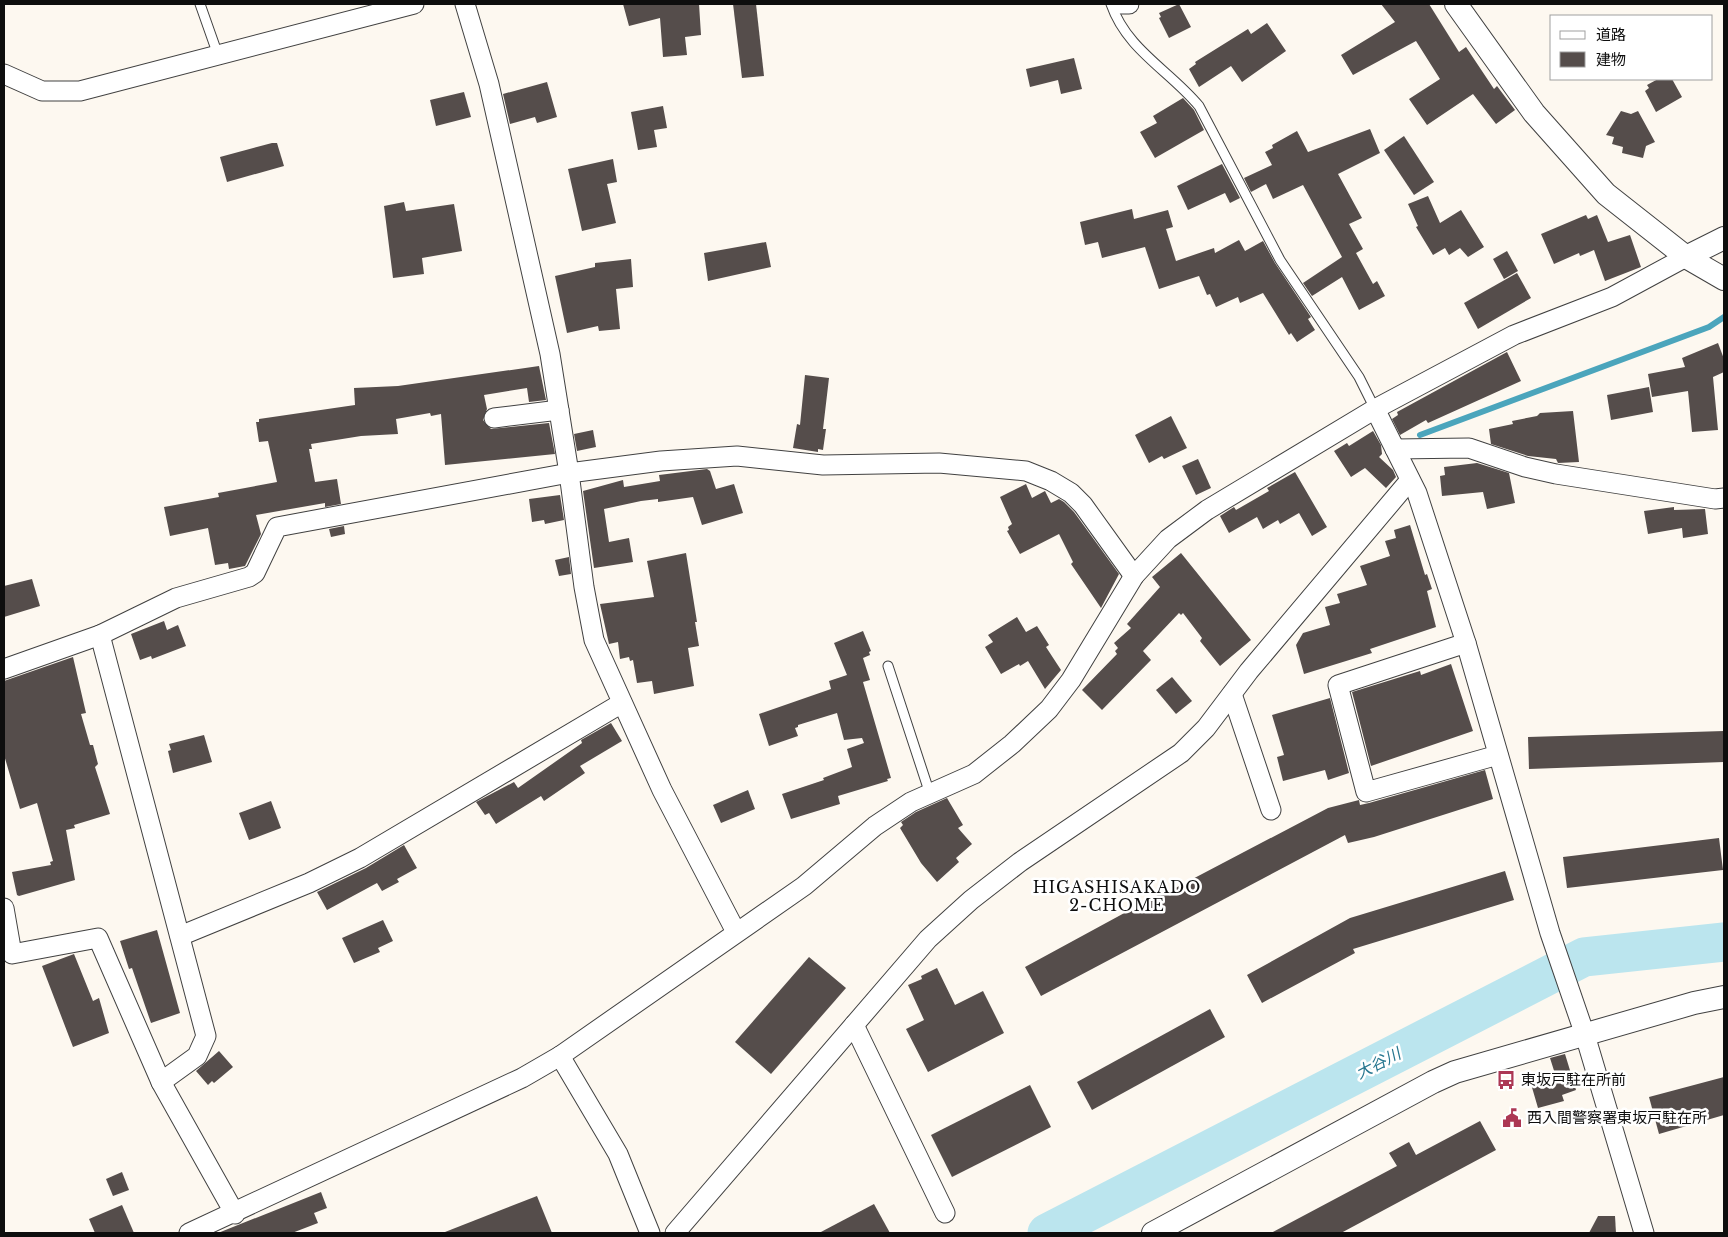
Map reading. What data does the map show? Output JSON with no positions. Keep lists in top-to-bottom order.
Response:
{
  "districts": ["HIGASHISAKADO 2-CHOME"],
  "water": ["大谷川"],
  "places": {
    "bus stop": ["東坂戸駐在所前"],
    "public building": ["西入間警察署東坂戸駐在所"]
  },
  "legend": ["道路", "建物"]
}
